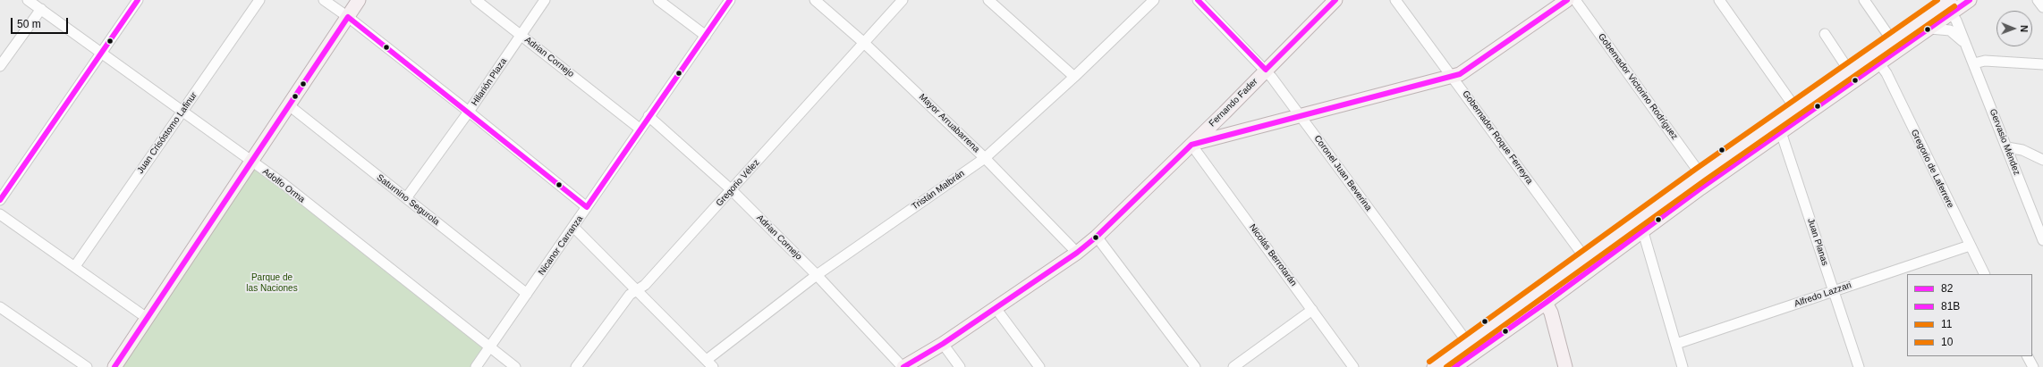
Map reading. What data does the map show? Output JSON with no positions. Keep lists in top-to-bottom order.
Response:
{
  "streets": {
    "main road": ["Fernando Fader"],
    "street": [
      "Adrian Cornejo",
      "Hilarión Plaza",
      "Gobernador Victorino Rodríguez",
      "Mayor Arruabarrena",
      "Juan Crisóstomo Lafinur",
      "Gobernador Roque Ferreyra",
      "Gervasio Méndez",
      "Gregorio de Laferrere",
      "Coronel Juan Beverina",
      "Gregorio Vélez",
      "Adolfo Orma",
      "Tristán Malbrán",
      "Saturnino Segurola",
      "Juan Planas",
      "Nicanor Carranza",
      "Nicolás Berrotarán",
      "Alfredo Lazzari"
    ]
  },
  "crossings": [
    ["Adrian Cornejo", "Hilarión Plaza"],
    ["Adrian Cornejo", "Fernando Fader"],
    ["Adrian Cornejo", "Gregorio Vélez"],
    ["Adrian Cornejo", "Tristán Malbrán"],
    ["Adrian Cornejo", "Nicanor Carranza"],
    ["Hilarión Plaza", "Saturnino Segurola"],
    ["Fernando Fader", "Mayor Arruabarrena"],
    ["Fernando Fader", "Coronel Juan Beverina"],
    ["Fernando Fader", "Nicolás Berrotarán"],
    ["Mayor Arruabarrena", "Gregorio Vélez"],
    ["Mayor Arruabarrena", "Tristán Malbrán"],
    ["Juan Crisóstomo Lafinur", "Adolfo Orma"],
    ["Gregorio de Laferrere", "Alfredo Lazzari"],
    ["Adolfo Orma", "Nicanor Carranza"],
    ["Saturnino Segurola", "Nicanor Carranza"],
    ["Juan Planas", "Alfredo Lazzari"]
  ],
  "parks": ["Parque de las Naciones"],
  "lines": [
    "transit line 82",
    "transit line 81B",
    "transit line 10",
    "transit line 11"
  ],
  "legend": [
    "82",
    "81B",
    "11",
    "10"
  ],
  "scale_bar": "50 m",
  "north": "right"
}
